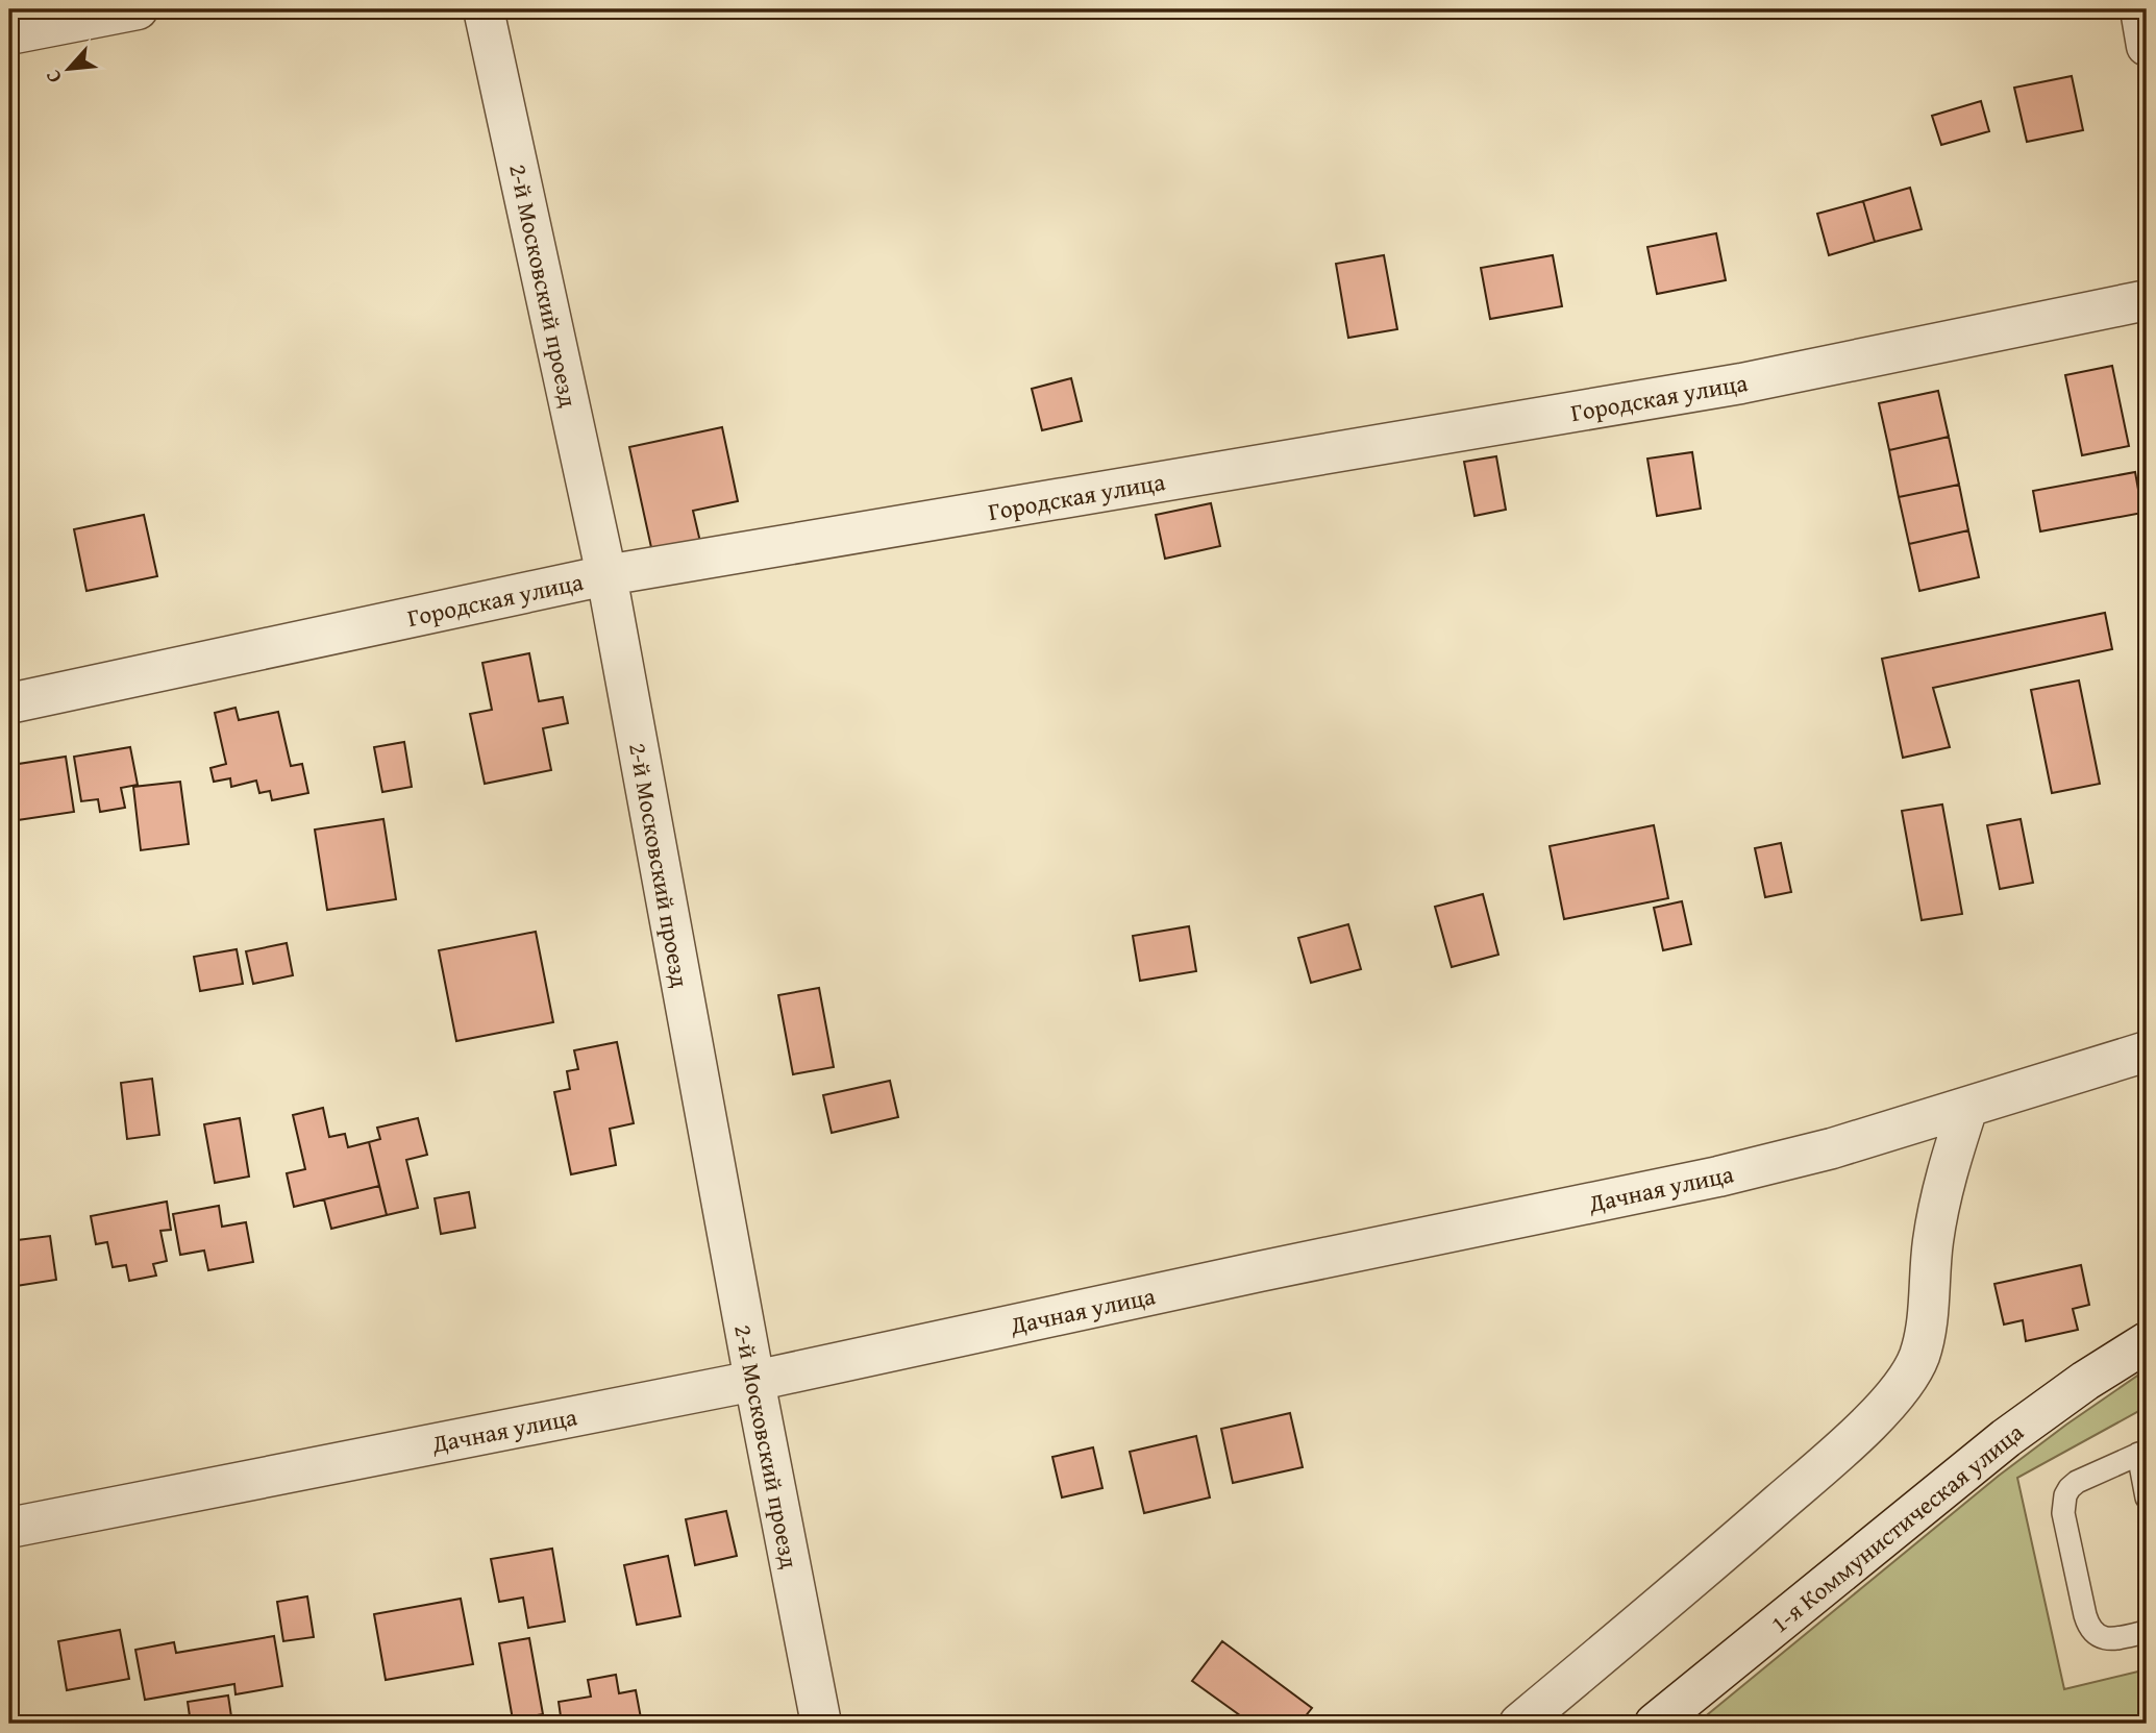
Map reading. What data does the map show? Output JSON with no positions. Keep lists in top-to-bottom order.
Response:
{
  "streets": {
    "street": [
      "2-й Московский проезд",
      "Городская улица",
      "Дачная улица",
      "1-я Коммунистическая улица"
    ]
  },
  "crossings": [
    ["2-й Московский проезд", "Городская улица"],
    ["2-й Московский проезд", "Дачная улица"]
  ],
  "north": "bottom left"
}
